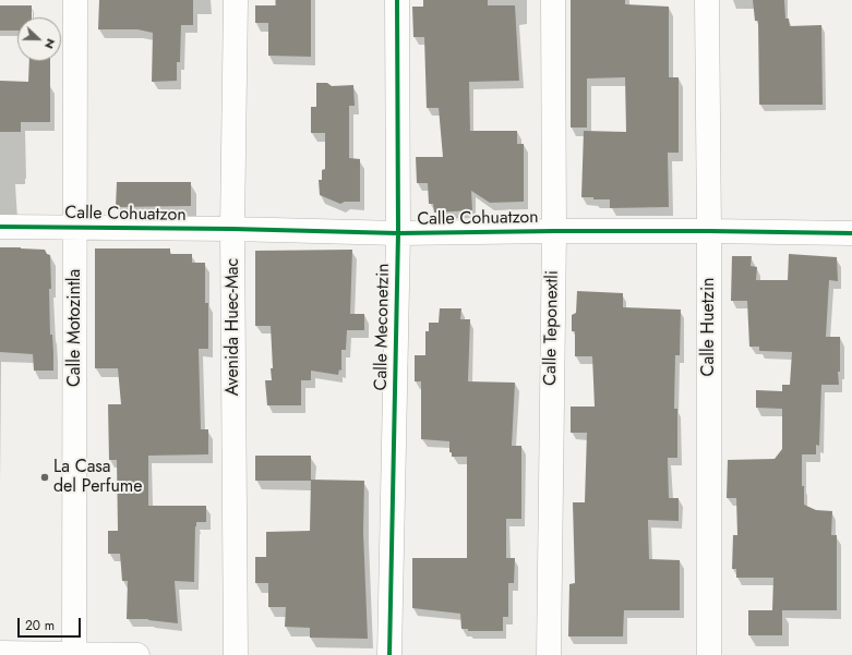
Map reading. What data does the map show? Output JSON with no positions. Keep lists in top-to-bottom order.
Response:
{
  "streets": {
    "street": [
      "Calle Cohuatzon",
      "Avenida Huec-Mac",
      "Calle Meconetzin",
      "Calle Huetzin",
      "Calle Motozintla",
      "Calle Teponextli"
    ]
  },
  "crossings": [
    ["Calle Cohuatzon", "Avenida Huec-Mac"],
    ["Calle Cohuatzon", "Calle Meconetzin"],
    ["Calle Cohuatzon", "Calle Huetzin"],
    ["Calle Cohuatzon", "Calle Motozintla"],
    ["Calle Cohuatzon", "Calle Teponextli"]
  ],
  "places": ["La Casa del Perfume"],
  "scale_bar": "20 m",
  "north": "right"
}
